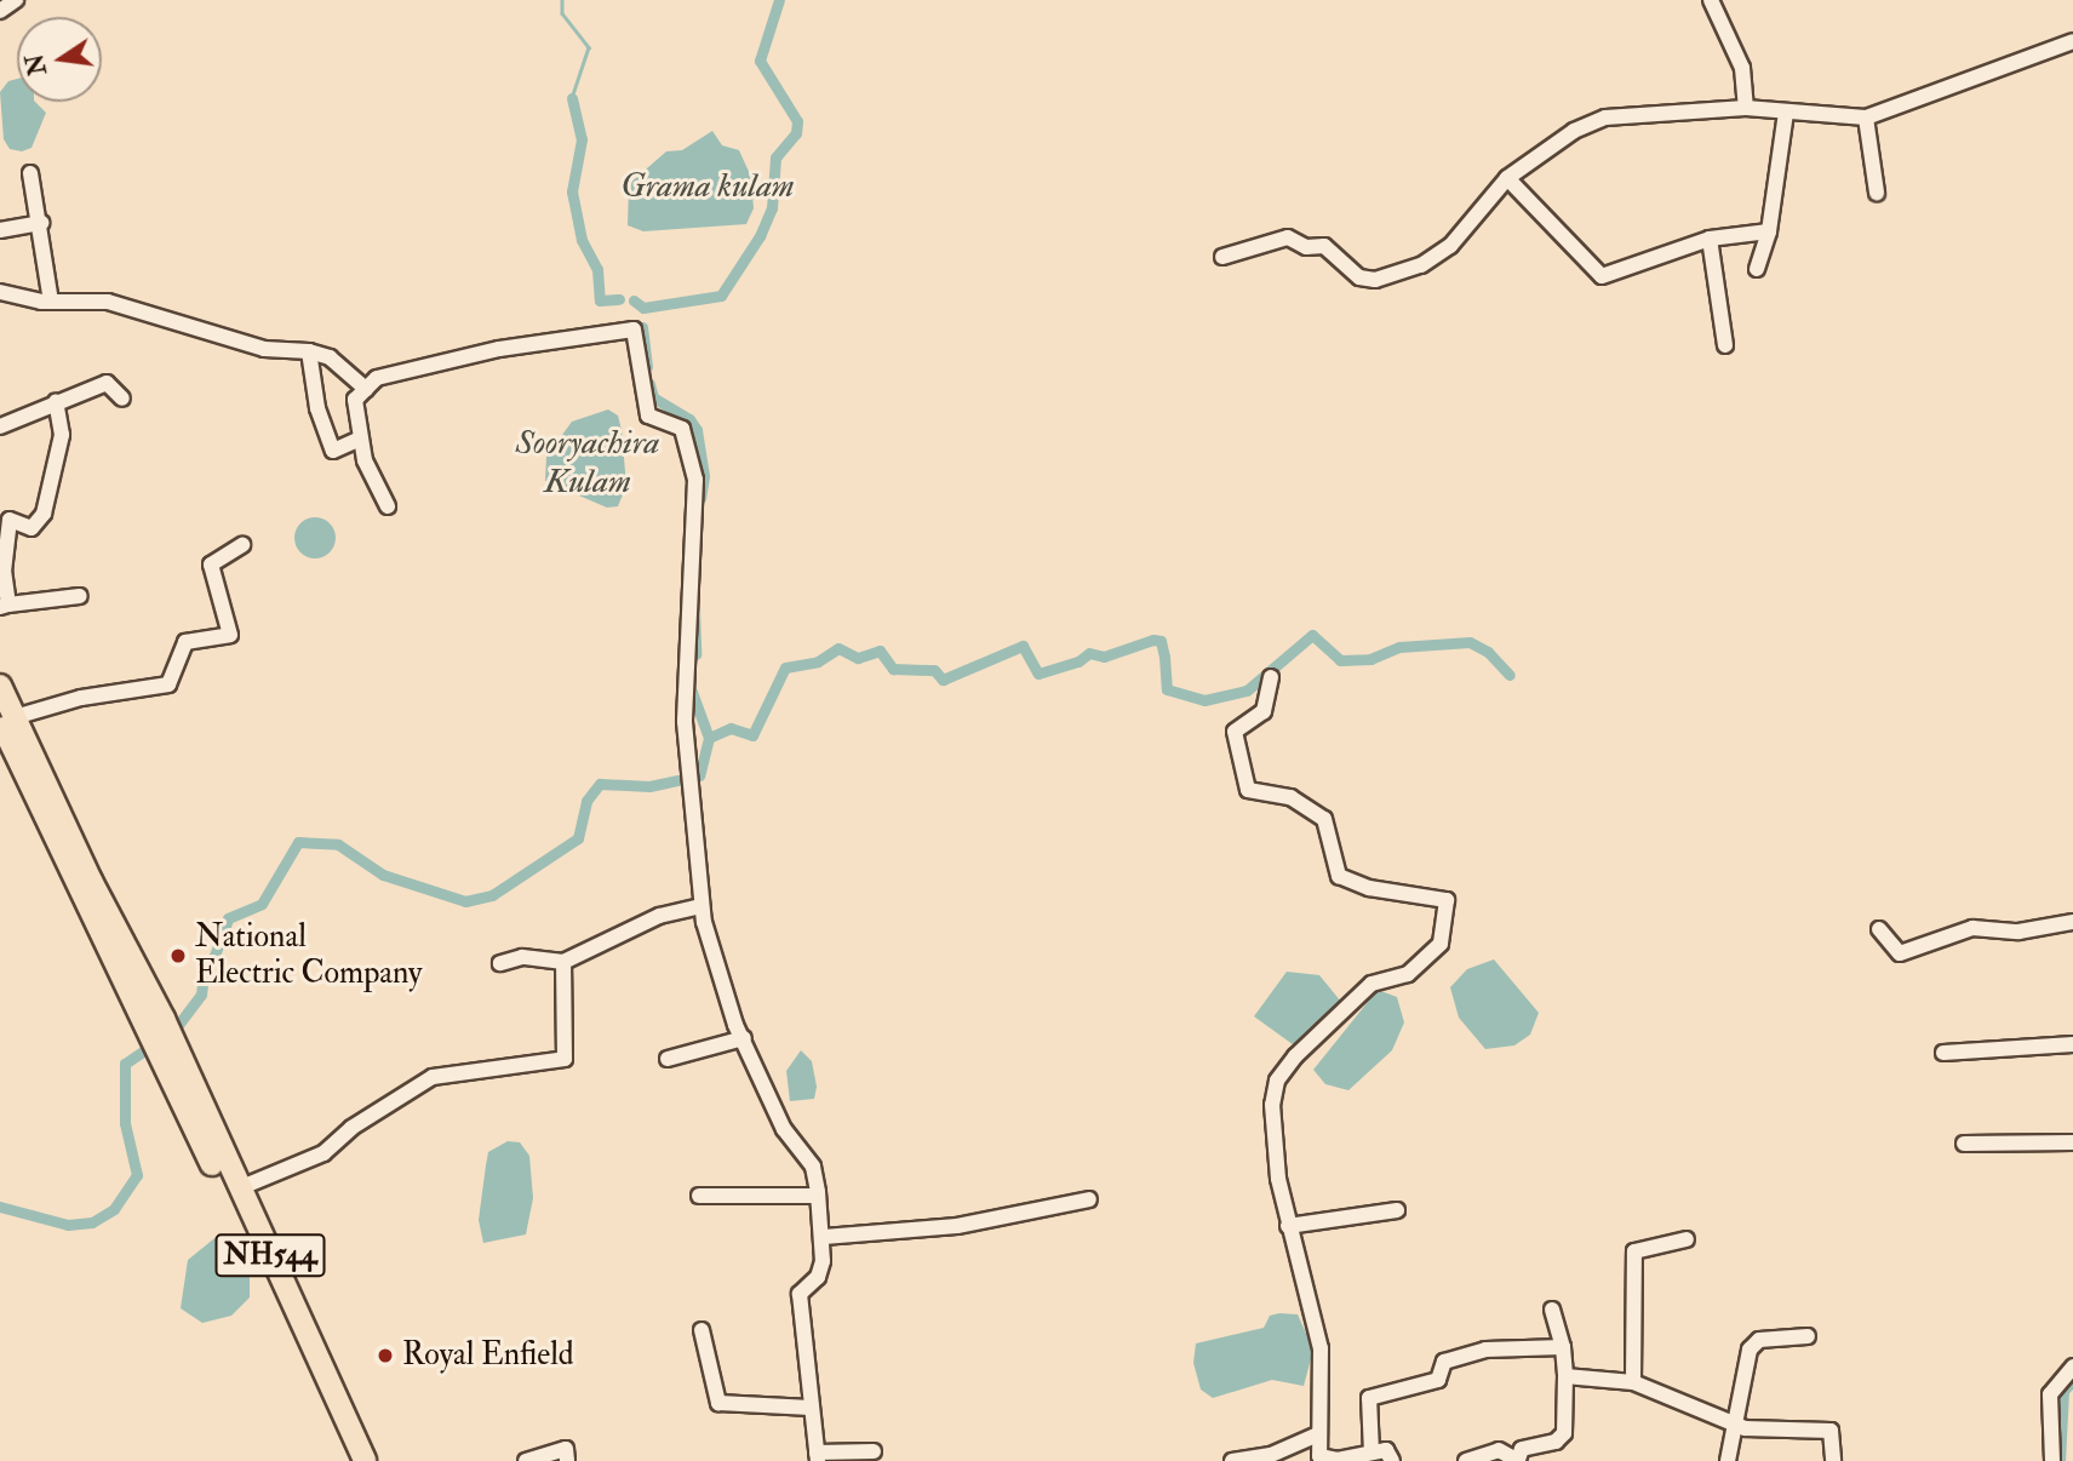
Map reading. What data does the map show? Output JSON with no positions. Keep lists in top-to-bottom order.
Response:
{
  "streets": {
    "highway": ["NH544"]
  },
  "water": ["Grama kulam", "Sooryachira Kulam"],
  "places": ["National Electric Company", "Royal Enfield"],
  "north": "left"
}
